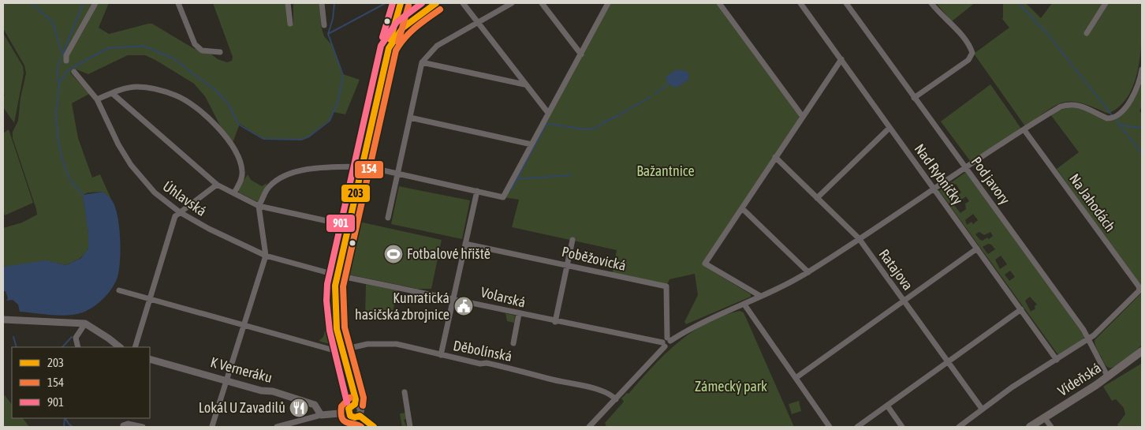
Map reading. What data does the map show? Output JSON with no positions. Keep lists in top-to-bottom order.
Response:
{
  "streets": {
    "main road": ["Vídeňská"],
    "street": [
      "Nad Rybníčky",
      "Pod javory",
      "Úhlavská",
      "Na Jahodách",
      "Poběžovická",
      "Ratajova",
      "Volarská",
      "Děbolínská",
      "K Verneráku"
    ]
  },
  "crossings": [
    ["Nad Rybníčky", "Na Jahodách"],
    ["Pod javory", "Na Jahodách"],
    ["Pod javory", "Vídeňská"],
    ["Úhlavská", "Volarská"],
    ["Na Jahodách", "Ratajova"]
  ],
  "parks": ["Bažantnice", "Zámecký park"],
  "places": {
    "sports": ["Fotbalové hřiště"],
    "public building": ["Kunratická hasičská zbrojnice"],
    "restaurant": ["Lokál U Zavadilů"]
  },
  "lines": ["transit line 203", "transit line 901", "transit line 154"],
  "legend": ["203", "154", "901"]
}
